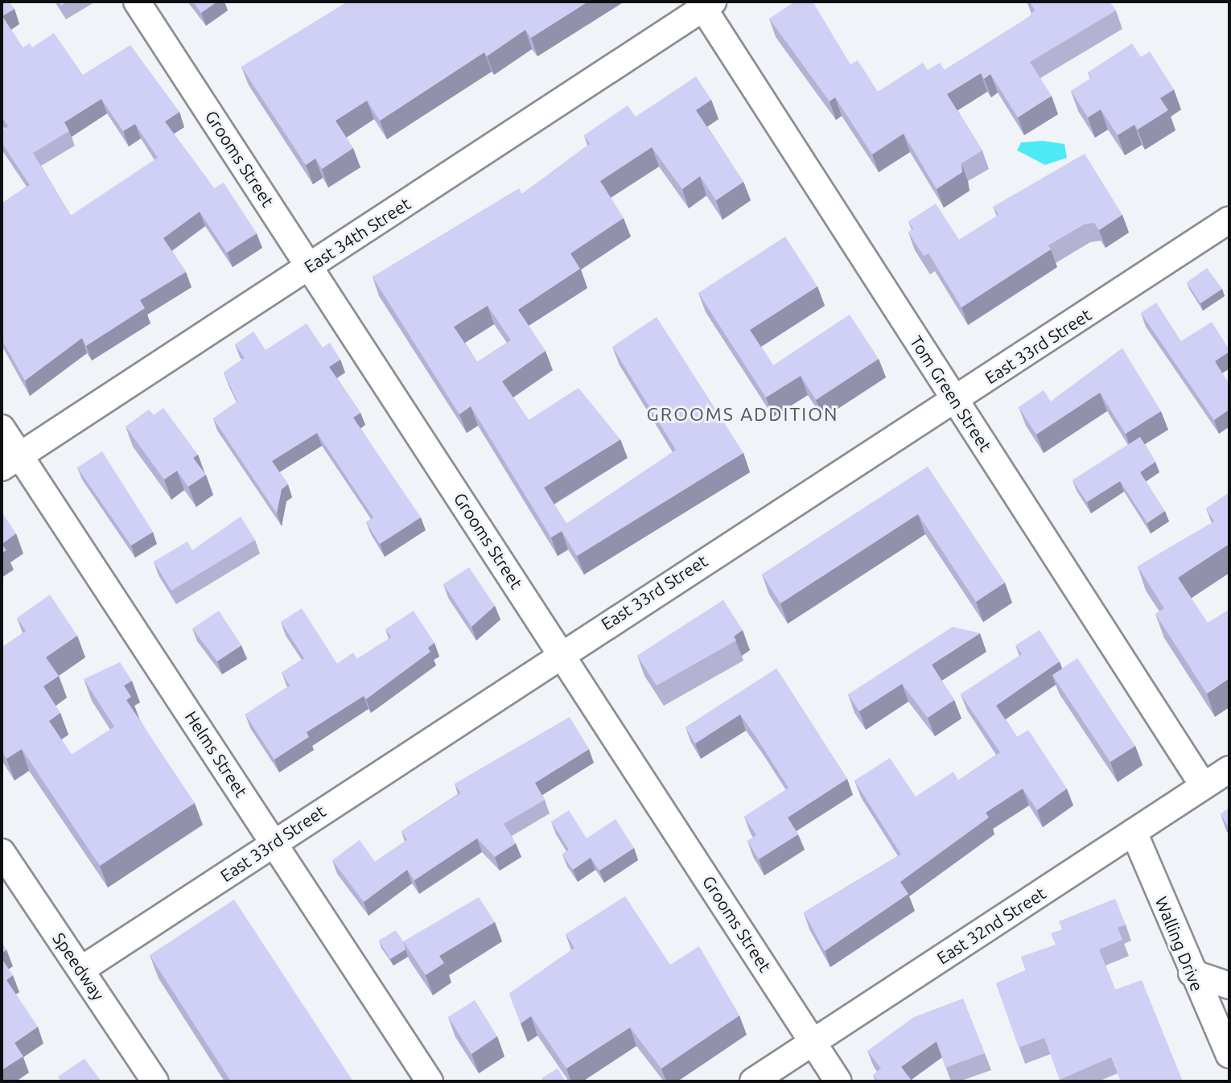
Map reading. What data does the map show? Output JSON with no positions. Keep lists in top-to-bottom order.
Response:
{
  "streets": {
    "street": [
      "Grooms Street",
      "East 34th Street",
      "East 33rd Street",
      "Tom Green Street",
      "Helms Street",
      "East 32nd Street",
      "Walling Drive",
      "Speedway"
    ]
  },
  "crossings": [
    ["Grooms Street", "East 34th Street"],
    ["Grooms Street", "East 33rd Street"],
    ["Grooms Street", "East 32nd Street"],
    ["East 34th Street", "Tom Green Street"],
    ["East 34th Street", "Helms Street"],
    ["East 33rd Street", "Tom Green Street"],
    ["East 33rd Street", "Helms Street"],
    ["East 33rd Street", "Speedway"],
    ["Tom Green Street", "East 32nd Street"],
    ["East 32nd Street", "Walling Drive"]
  ],
  "districts": ["GROOMS ADDITION"]
}
